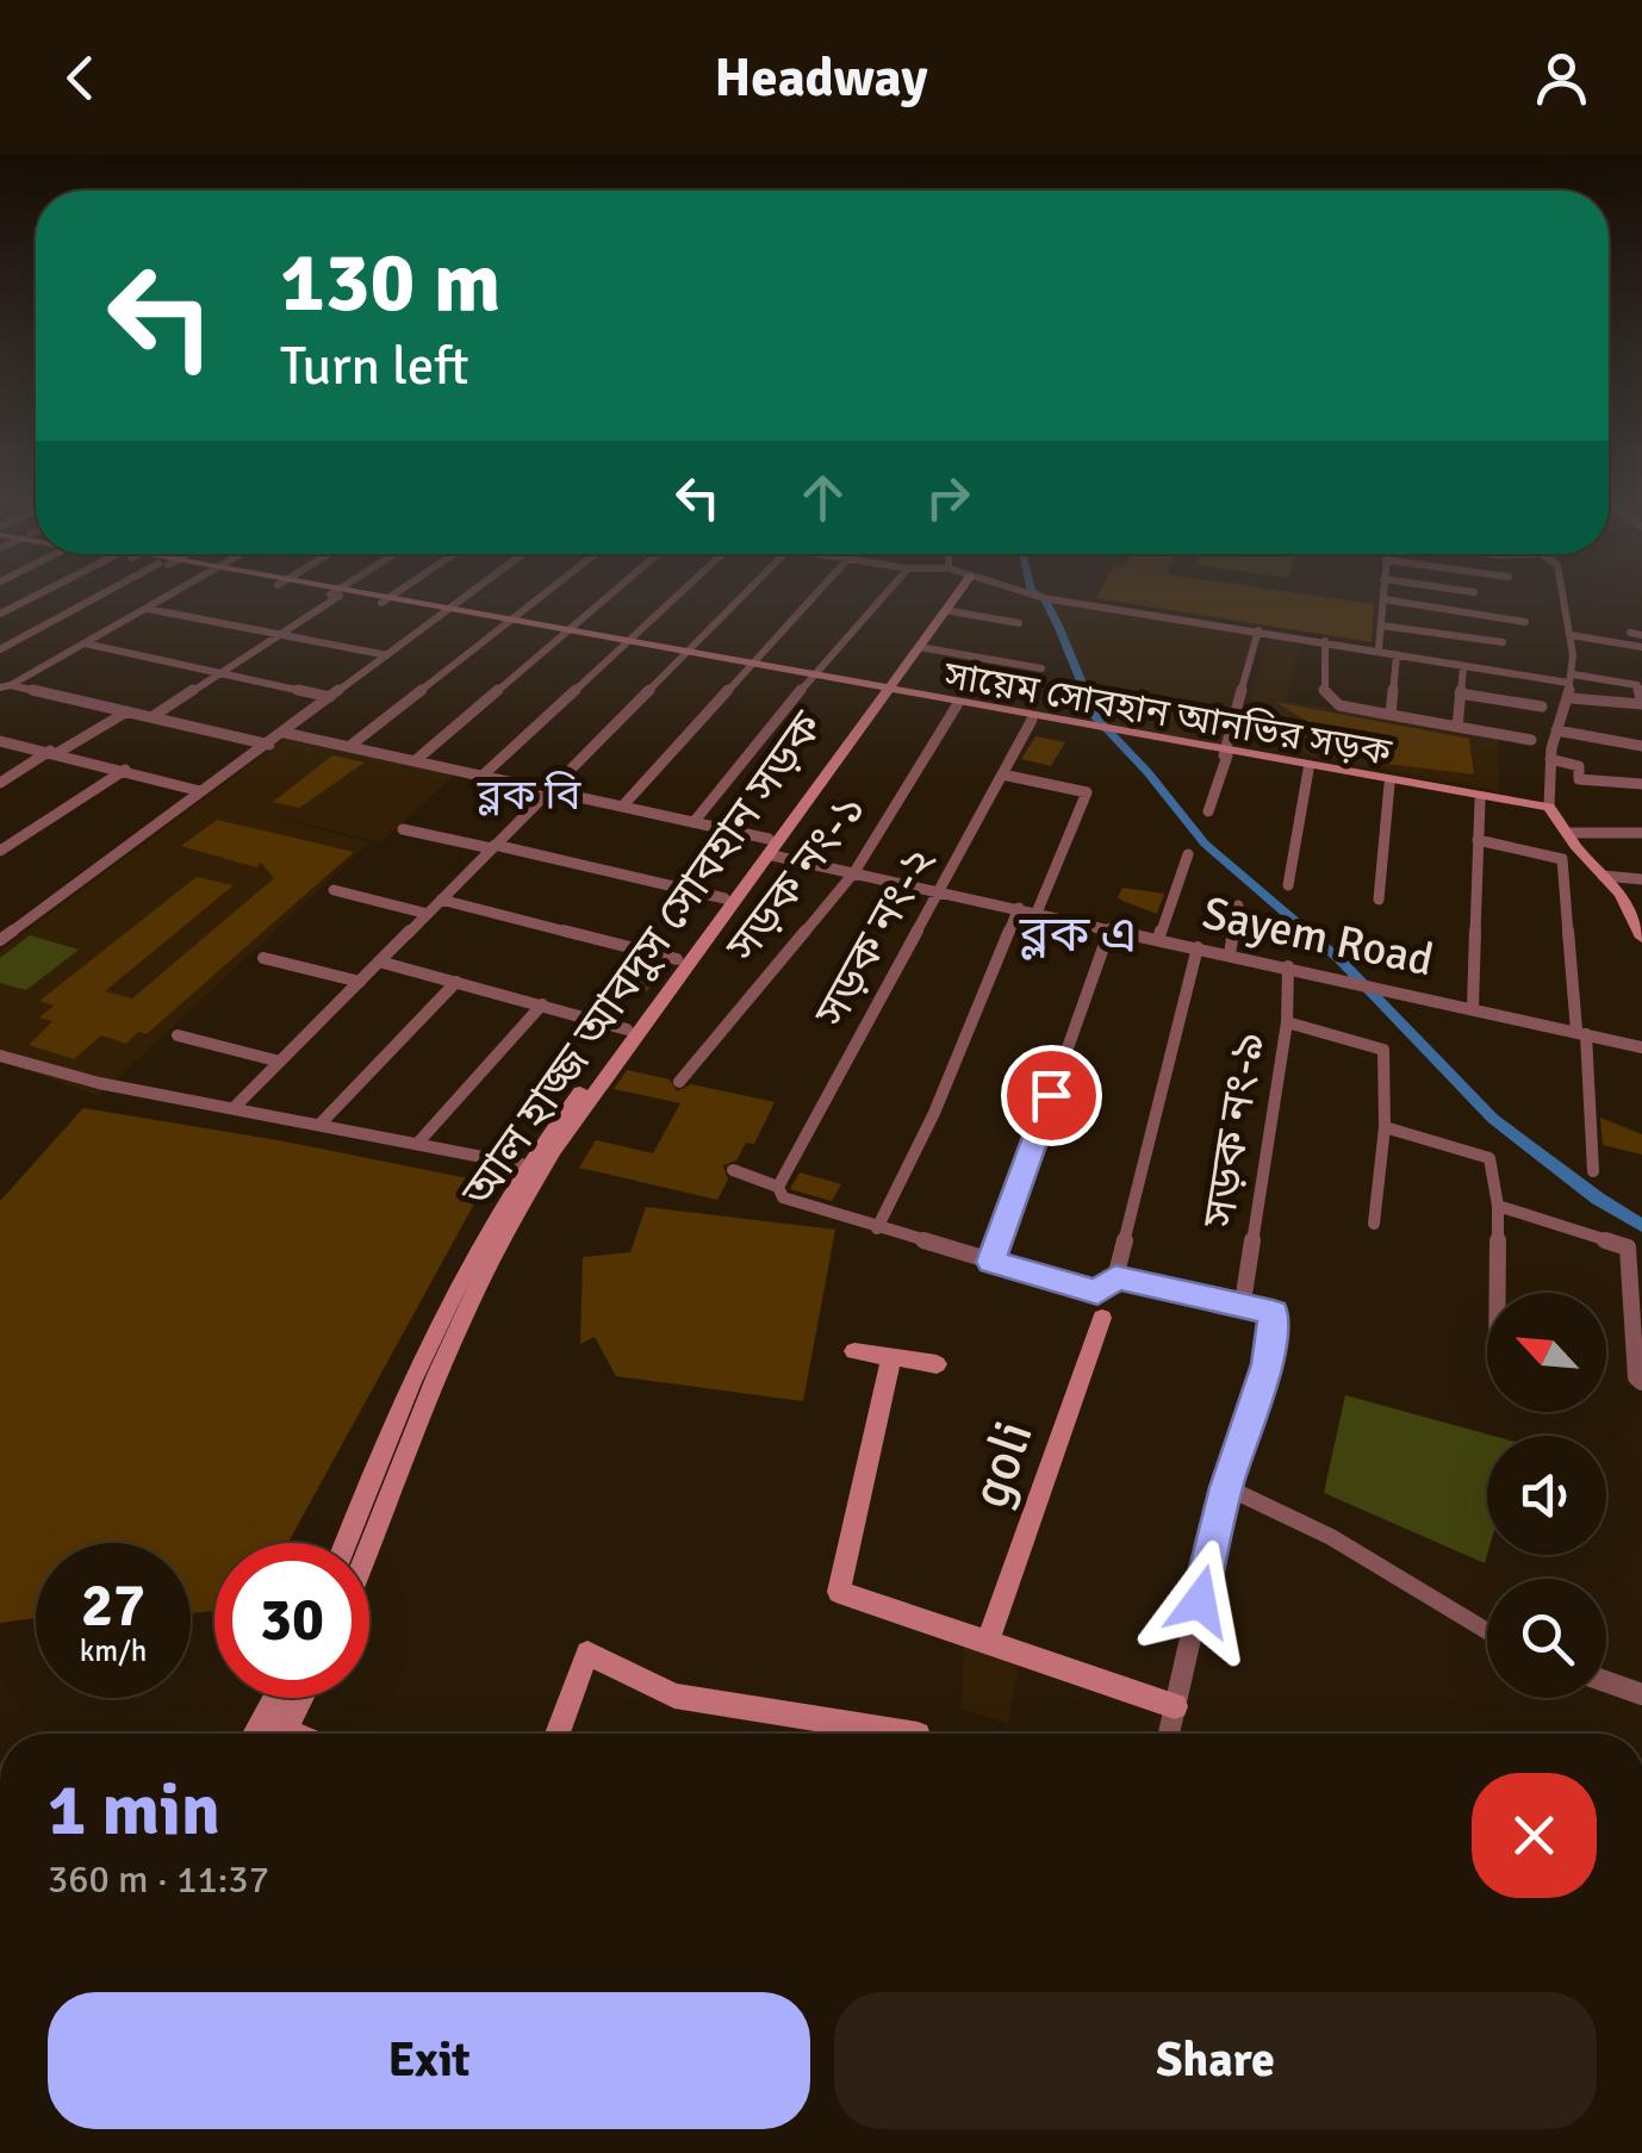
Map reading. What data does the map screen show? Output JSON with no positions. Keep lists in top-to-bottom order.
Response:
{
  "streets": {
    "street": [
      "সায়েম সোবহান আনভির সড়ক",
      "সড়ক নং-১",
      "সড়ক নং-২",
      "Sayem Road",
      "আল হাজ্জ আবদুস সোবহান সড়ক",
      "সড়ক নং-৯",
      "goli"
    ]
  },
  "crossings": [
    ["সায়েম সোবহান আনভির সড়ক", "সড়ক নং-১"],
    ["সায়েম সোবহান আনভির সড়ক", "সড়ক নং-২"],
    ["সায়েম সোবহান আনভির সড়ক", "আল হাজ্জ আবদুস সোবহান সড়ক"],
    ["সড়ক নং-১", "Sayem Road"],
    ["সড়ক নং-২", "Sayem Road"],
    ["Sayem Road", "আল হাজ্জ আবদুস সোবহান সড়ক"],
    ["Sayem Road", "সড়ক নং-৯"]
  ],
  "districts": ["ব্লক বি", "ব্লক এ"],
  "north": "top left",
  "page": {
    "header": "Headway",
    "turn": ["130 m", "Turn left"],
    "speed": "27 km/h",
    "limit": "30",
    "heading": ["1 min", "360 m · 11:37"],
    "buttons": ["Exit", "Share"]
  }
}
